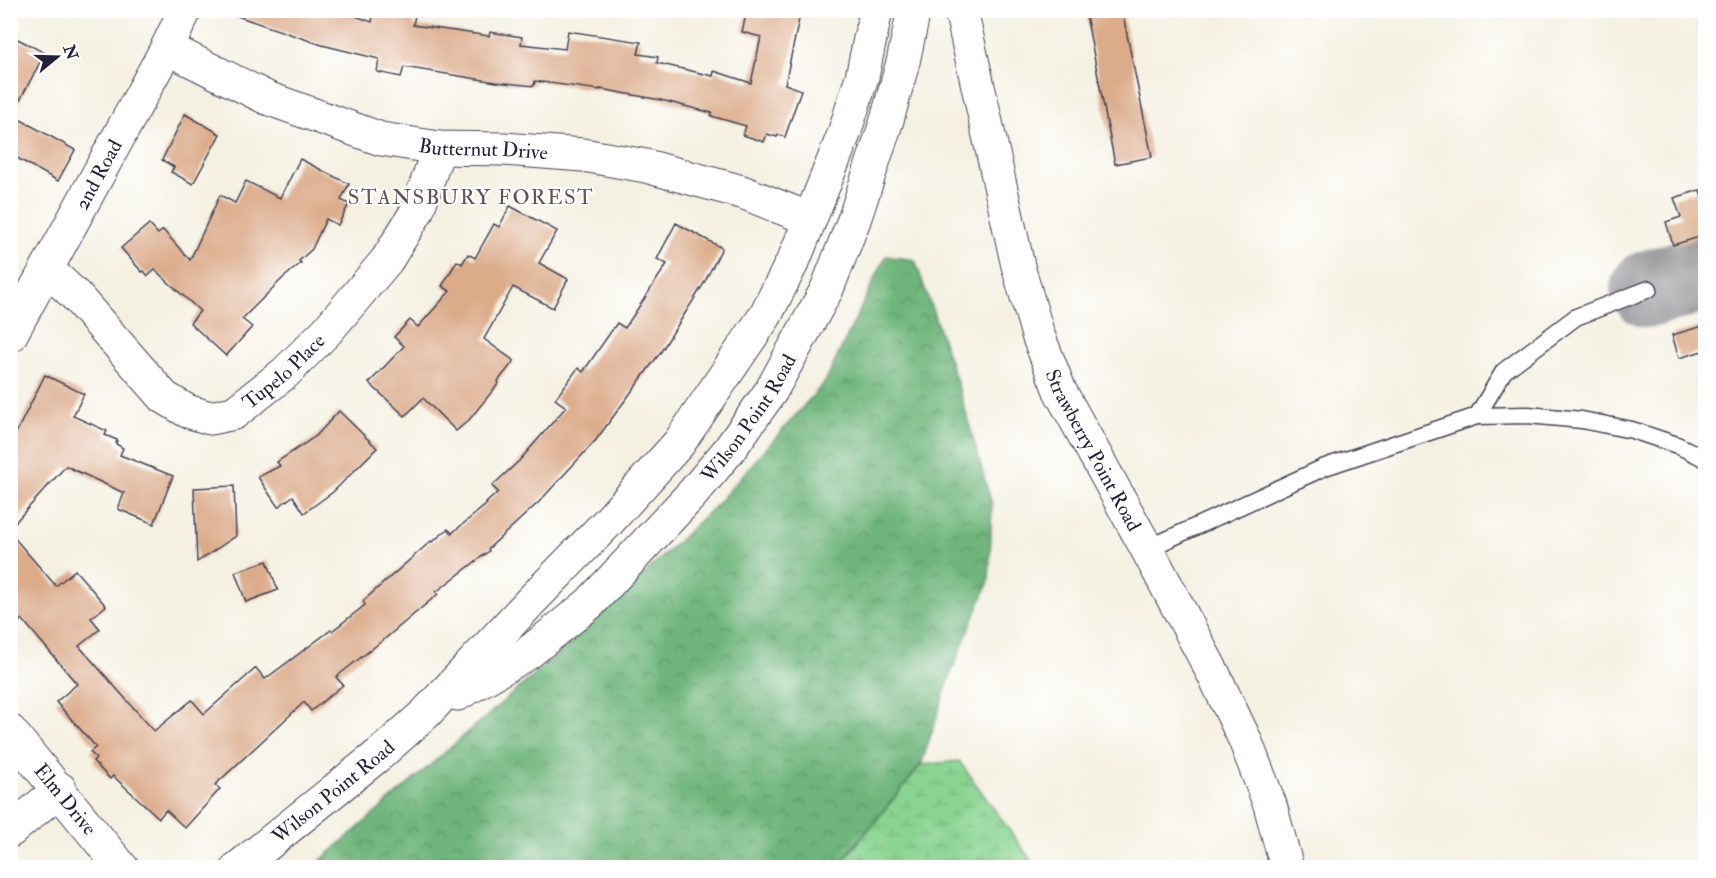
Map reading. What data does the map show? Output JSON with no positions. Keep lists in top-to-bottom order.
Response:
{
  "streets": {
    "street": [
      "Butternut Drive",
      "2nd Road",
      "Tupelo Place",
      "Wilson Point Road",
      "Strawberry Point Road",
      "Elm Drive"
    ]
  },
  "crossings": [
    ["Butternut Drive", "2nd Road"],
    ["Butternut Drive", "Tupelo Place"],
    ["Butternut Drive", "Wilson Point Road"],
    ["2nd Road", "Tupelo Place"]
  ],
  "districts": ["STANSBURY FOREST"],
  "north": "right"
}
